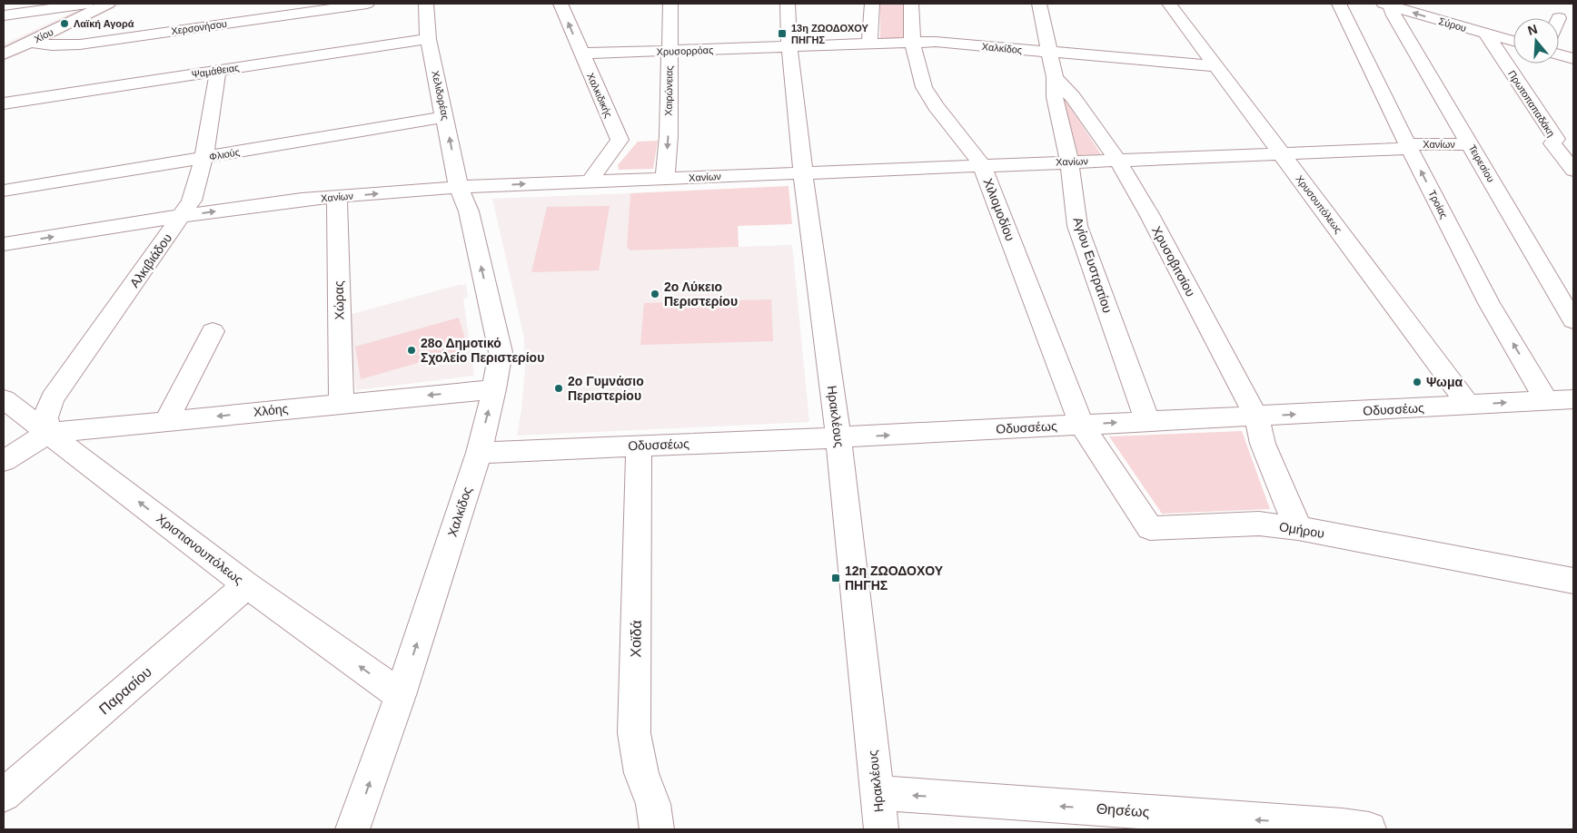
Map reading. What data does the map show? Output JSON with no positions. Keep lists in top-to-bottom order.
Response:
{
  "streets": {
    "street": [
      "Σύρου",
      "Χερσονήσου",
      "Χίου",
      "Χαλκίδος",
      "Χρυσορρόας",
      "Ψαμάθειας",
      "Χαιρώνειας",
      "Χελιδορέας",
      "Χαλκιδικής",
      "Πρωτοπαπαδάκη",
      "Χανίων",
      "Φλιούς",
      "Τειρεσίου",
      "Χρυσουπόλεως",
      "Τροίας",
      "Χιλιομοδίου",
      "Αλκιβιάδου",
      "Χρυσοβιτσίου",
      "Αγίου Ευστρατίου",
      "Χώρας",
      "Οδυσσέως",
      "Χλόης",
      "Ηρακλέους",
      "Ομήρου",
      "Χριστιανουπόλεως",
      "Χοϊδά",
      "Παρασίου",
      "Θησέως"
    ]
  },
  "crossings": [
    ["Σύρου", "Πρωτοπαπαδάκη"],
    ["Σύρου", "Τειρεσίου"],
    ["Χερσονήσου", "Χίου"],
    ["Χαλκίδος", "Χρυσορρόας"],
    ["Χαλκίδος", "Χελιδορέας"],
    ["Χαλκίδος", "Χανίων"],
    ["Χαλκίδος", "Χρυσουπόλεως"],
    ["Χαλκίδος", "Χιλιομοδίου"],
    ["Χαλκίδος", "Χρυσοβιτσίου"],
    ["Χαλκίδος", "Οδυσσέως"],
    ["Χαλκίδος", "Χλόης"],
    ["Χαλκίδος", "Ηρακλέους"],
    ["Χαλκίδος", "Χριστιανουπόλεως"],
    ["Χρυσορρόας", "Χαιρώνειας"],
    ["Χρυσορρόας", "Χαλκιδικής"],
    ["Χρυσορρόας", "Ηρακλέους"],
    ["Ψαμάθειας", "Χελιδορέας"],
    ["Ψαμάθειας", "Αλκιβιάδου"],
    ["Χαιρώνειας", "Χανίων"],
    ["Χελιδορέας", "Χανίων"],
    ["Χελιδορέας", "Φλιούς"],
    ["Χαλκιδικής", "Χανίων"],
    ["Χανίων", "Τειρεσίου"],
    ["Χανίων", "Χρυσουπόλεως"],
    ["Χανίων", "Τροίας"],
    ["Χανίων", "Χιλιομοδίου"],
    ["Χανίων", "Αλκιβιάδου"],
    ["Χανίων", "Χρυσοβιτσίου"],
    ["Χανίων", "Αγίου Ευστρατίου"],
    ["Χανίων", "Χώρας"],
    ["Χανίων", "Ηρακλέους"],
    ["Φλιούς", "Αλκιβιάδου"],
    ["Χρυσουπόλεως", "Οδυσσέως"],
    ["Τροίας", "Οδυσσέως"],
    ["Χιλιομοδίου", "Οδυσσέως"],
    ["Χιλιομοδίου", "Ομήρου"],
    ["Αλκιβιάδου", "Χλόης"],
    ["Αλκιβιάδου", "Χριστιανουπόλεως"],
    ["Χρυσοβιτσίου", "Αγίου Ευστρατίου"],
    ["Χρυσοβιτσίου", "Οδυσσέως"],
    ["Χρυσοβιτσίου", "Ομήρου"],
    ["Αγίου Ευστρατίου", "Οδυσσέως"],
    ["Χώρας", "Χλόης"],
    ["Οδυσσέως", "Ηρακλέους"],
    ["Οδυσσέως", "Ομήρου"],
    ["Οδυσσέως", "Χοϊδά"],
    ["Χλόης", "Χριστιανουπόλεως"],
    ["Ηρακλέους", "Θησέως"],
    ["Χριστιανουπόλεως", "Παρασίου"]
  ],
  "one_way": [
    "Σύρου",
    "Χαλκίδος",
    "Χαιρώνειας",
    "Χελιδορέας",
    "Χανίων",
    "Τροίας",
    "Οδυσσέως",
    "Χλόης",
    "Χριστιανουπόλεως",
    "Θησέως"
  ],
  "places": {
    "other": [
      "Λαϊκή Αγορά",
      "2ο Λύκειο Περιστερίου",
      "28ο Δημοτικό Σχολείο Περιστερίου",
      "Ψωμα",
      "2ο Γυμνάσιο Περιστερίου"
    ],
    "transit": ["13η ΖΩΟΔΟΧΟΥ ΠΗΓΗΣ", "12η ΖΩΟΔΟΧΟΥ ΠΗΓΗΣ"]
  },
  "north": "top"
}
